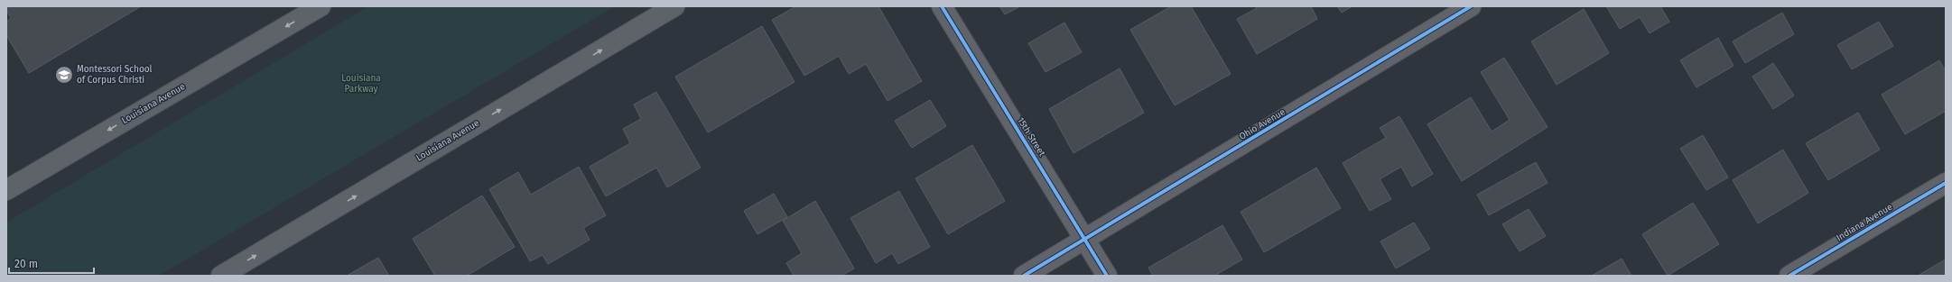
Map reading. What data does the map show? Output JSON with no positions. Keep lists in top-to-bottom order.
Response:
{
  "streets": {
    "main road": ["Louisiana Avenue"],
    "street": ["Ohio Avenue", "15th Street", "Indiana Avenue"]
  },
  "crossings": [
    ["Ohio Avenue", "15th Street"]
  ],
  "parks": ["Louisiana Parkway"],
  "places": {
    "school or university": ["Montessori School of Corpus Christi"]
  },
  "scale_bar": "20 m"
}
